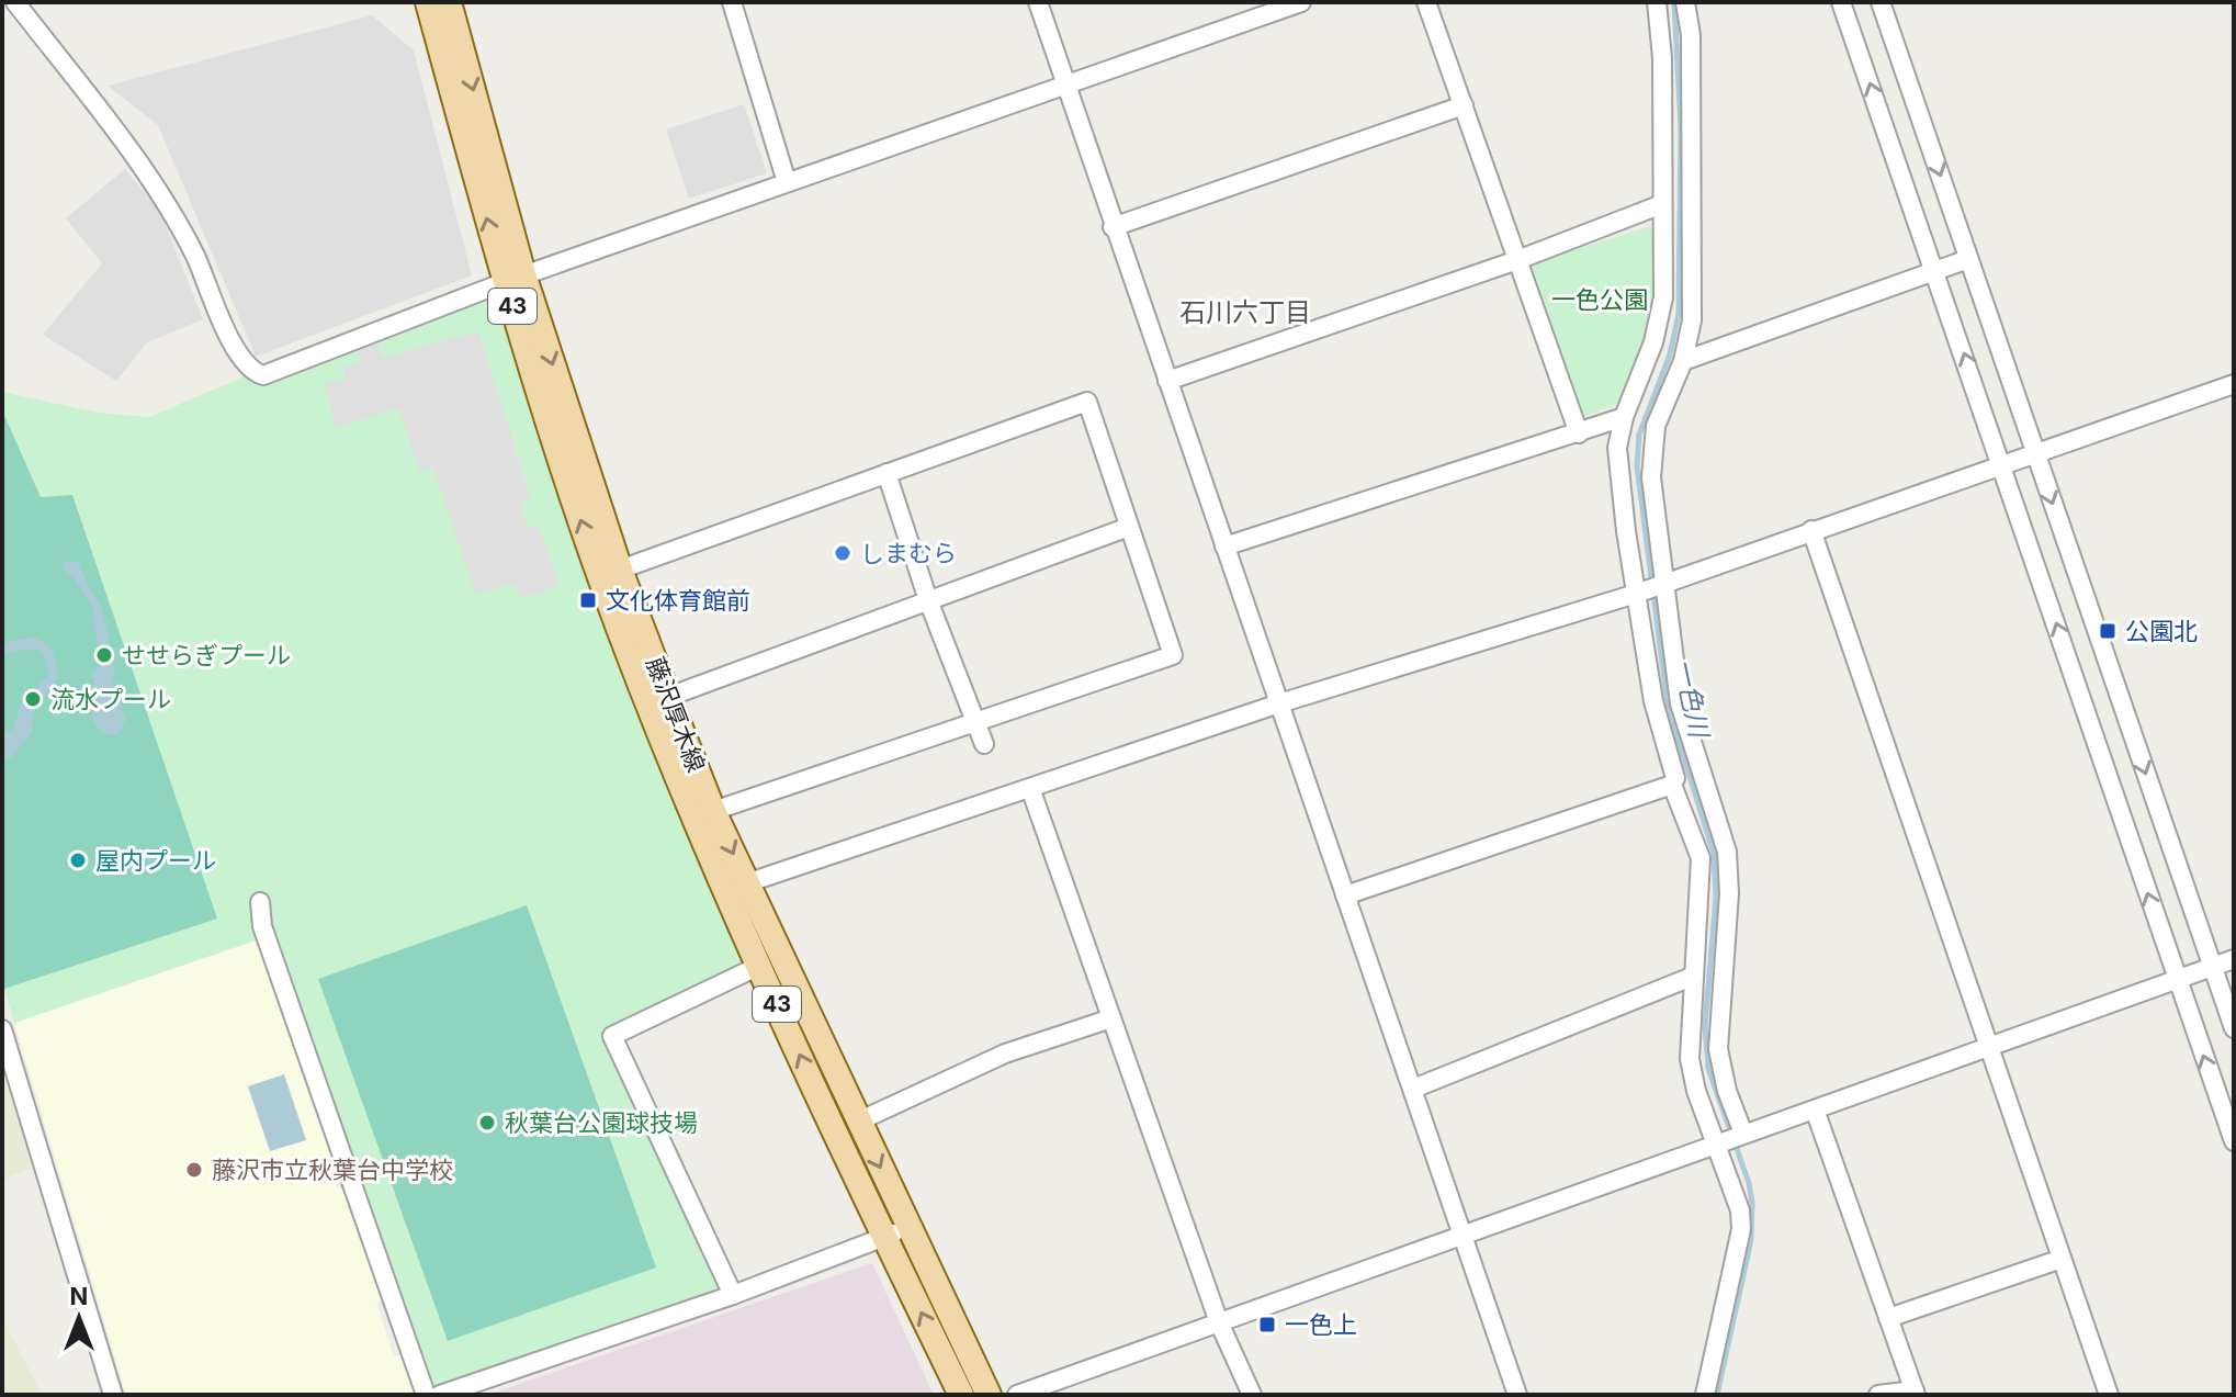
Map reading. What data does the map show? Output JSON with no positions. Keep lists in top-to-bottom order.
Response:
{
  "streets": {
    "main road": ["43", "藤沢厚木線"]
  },
  "districts": ["石川六丁目"],
  "water": ["一色川"],
  "parks": ["一色公園"],
  "places": {
    "other": [
      "しまむら",
      "せせらぎプール",
      "流水プール",
      "屋内プール",
      "秋葉台公園球技場",
      "藤沢市立秋葉台中学校"
    ],
    "transit": ["文化体育館前", "公園北", "一色上"]
  },
  "north": "top"
}
